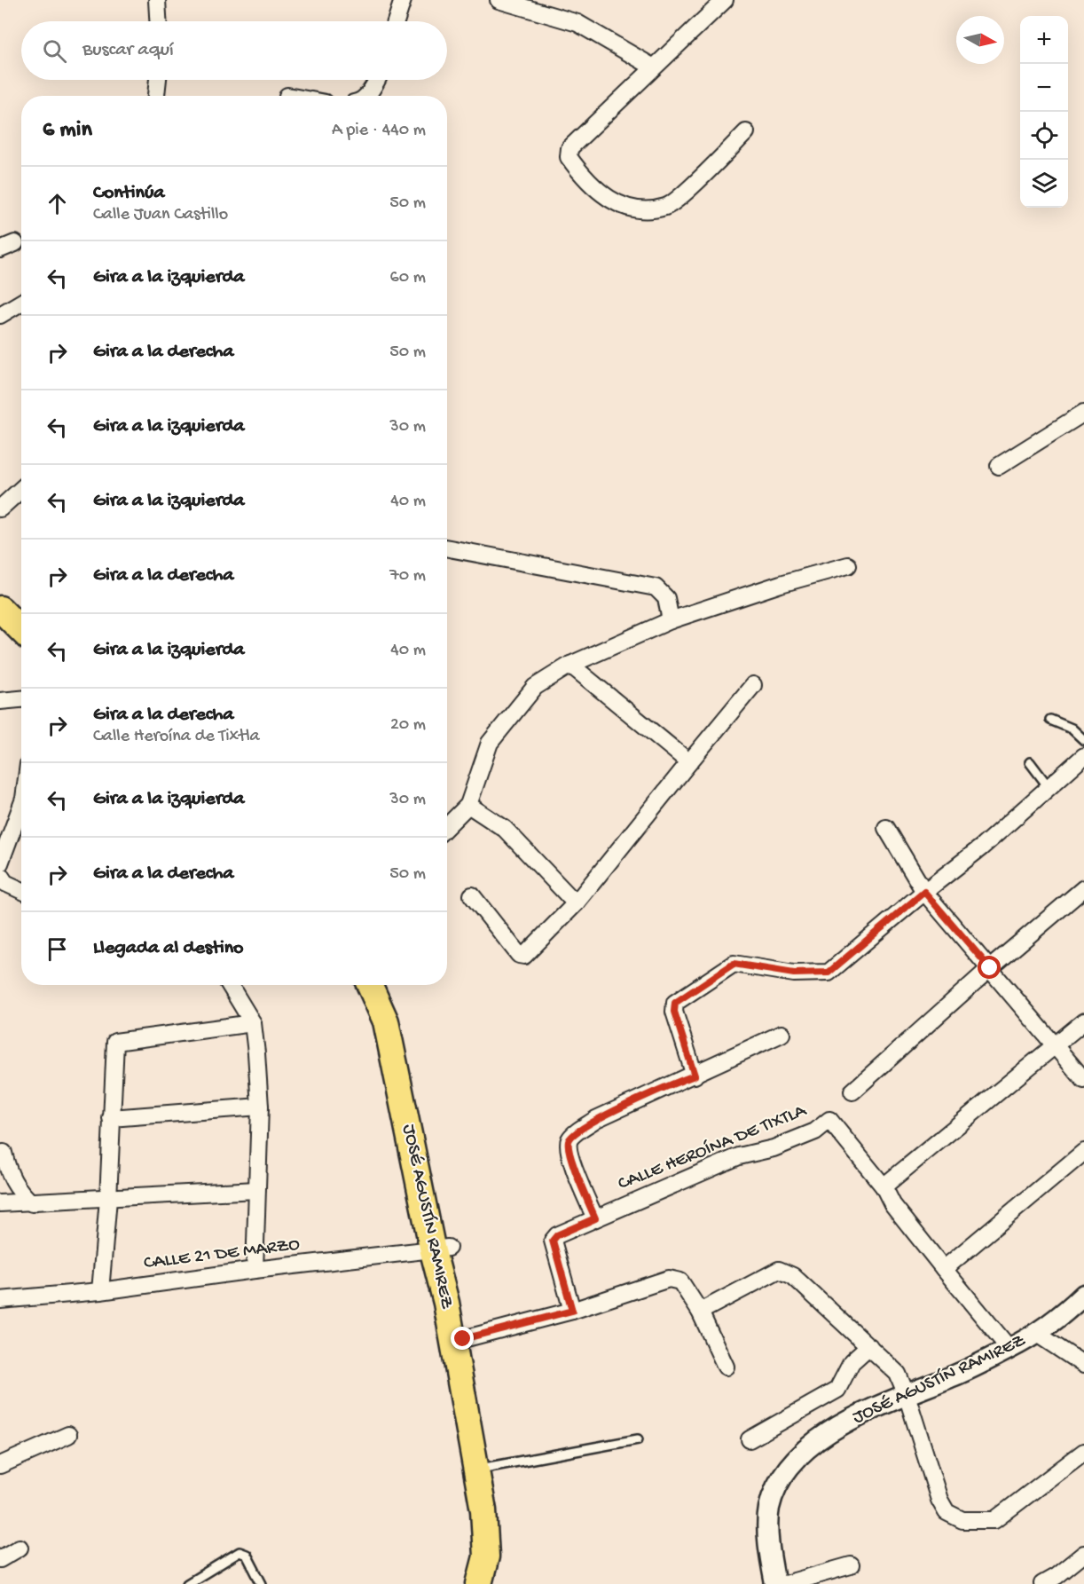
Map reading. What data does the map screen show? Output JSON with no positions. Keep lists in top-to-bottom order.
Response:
{
  "streets": {
    "main road": ["JOSÉ AGUSTÍN RAMIREZ"],
    "street": ["CALLE HEROÍNA DE TIXTLA", "CALLE 21 DE MARZO"]
  },
  "crossings": [
    ["JOSÉ AGUSTÍN RAMIREZ", "CALLE 21 DE MARZO"]
  ],
  "north": "right",
  "page": {
    "map_buttons": ["+", "−"],
    "search": "Buscar aquí",
    "heading": ["6 min", "A pie · 440 m"],
    "list": [
      ["Continúa", "Calle Juan Castillo", "50 m"],
      ["Gira a la izquierda", "60 m"],
      ["Gira a la derecha", "50 m"],
      ["Gira a la izquierda", "30 m"],
      ["Gira a la izquierda", "40 m"],
      ["Gira a la derecha", "70 m"],
      ["Gira a la izquierda", "40 m"],
      ["Gira a la derecha", "Calle Heroína de Tixtla", "20 m"],
      ["Gira a la izquierda", "30 m"],
      ["Gira a la derecha", "50 m"],
      "Llegada al destino"
    ]
  }
}
